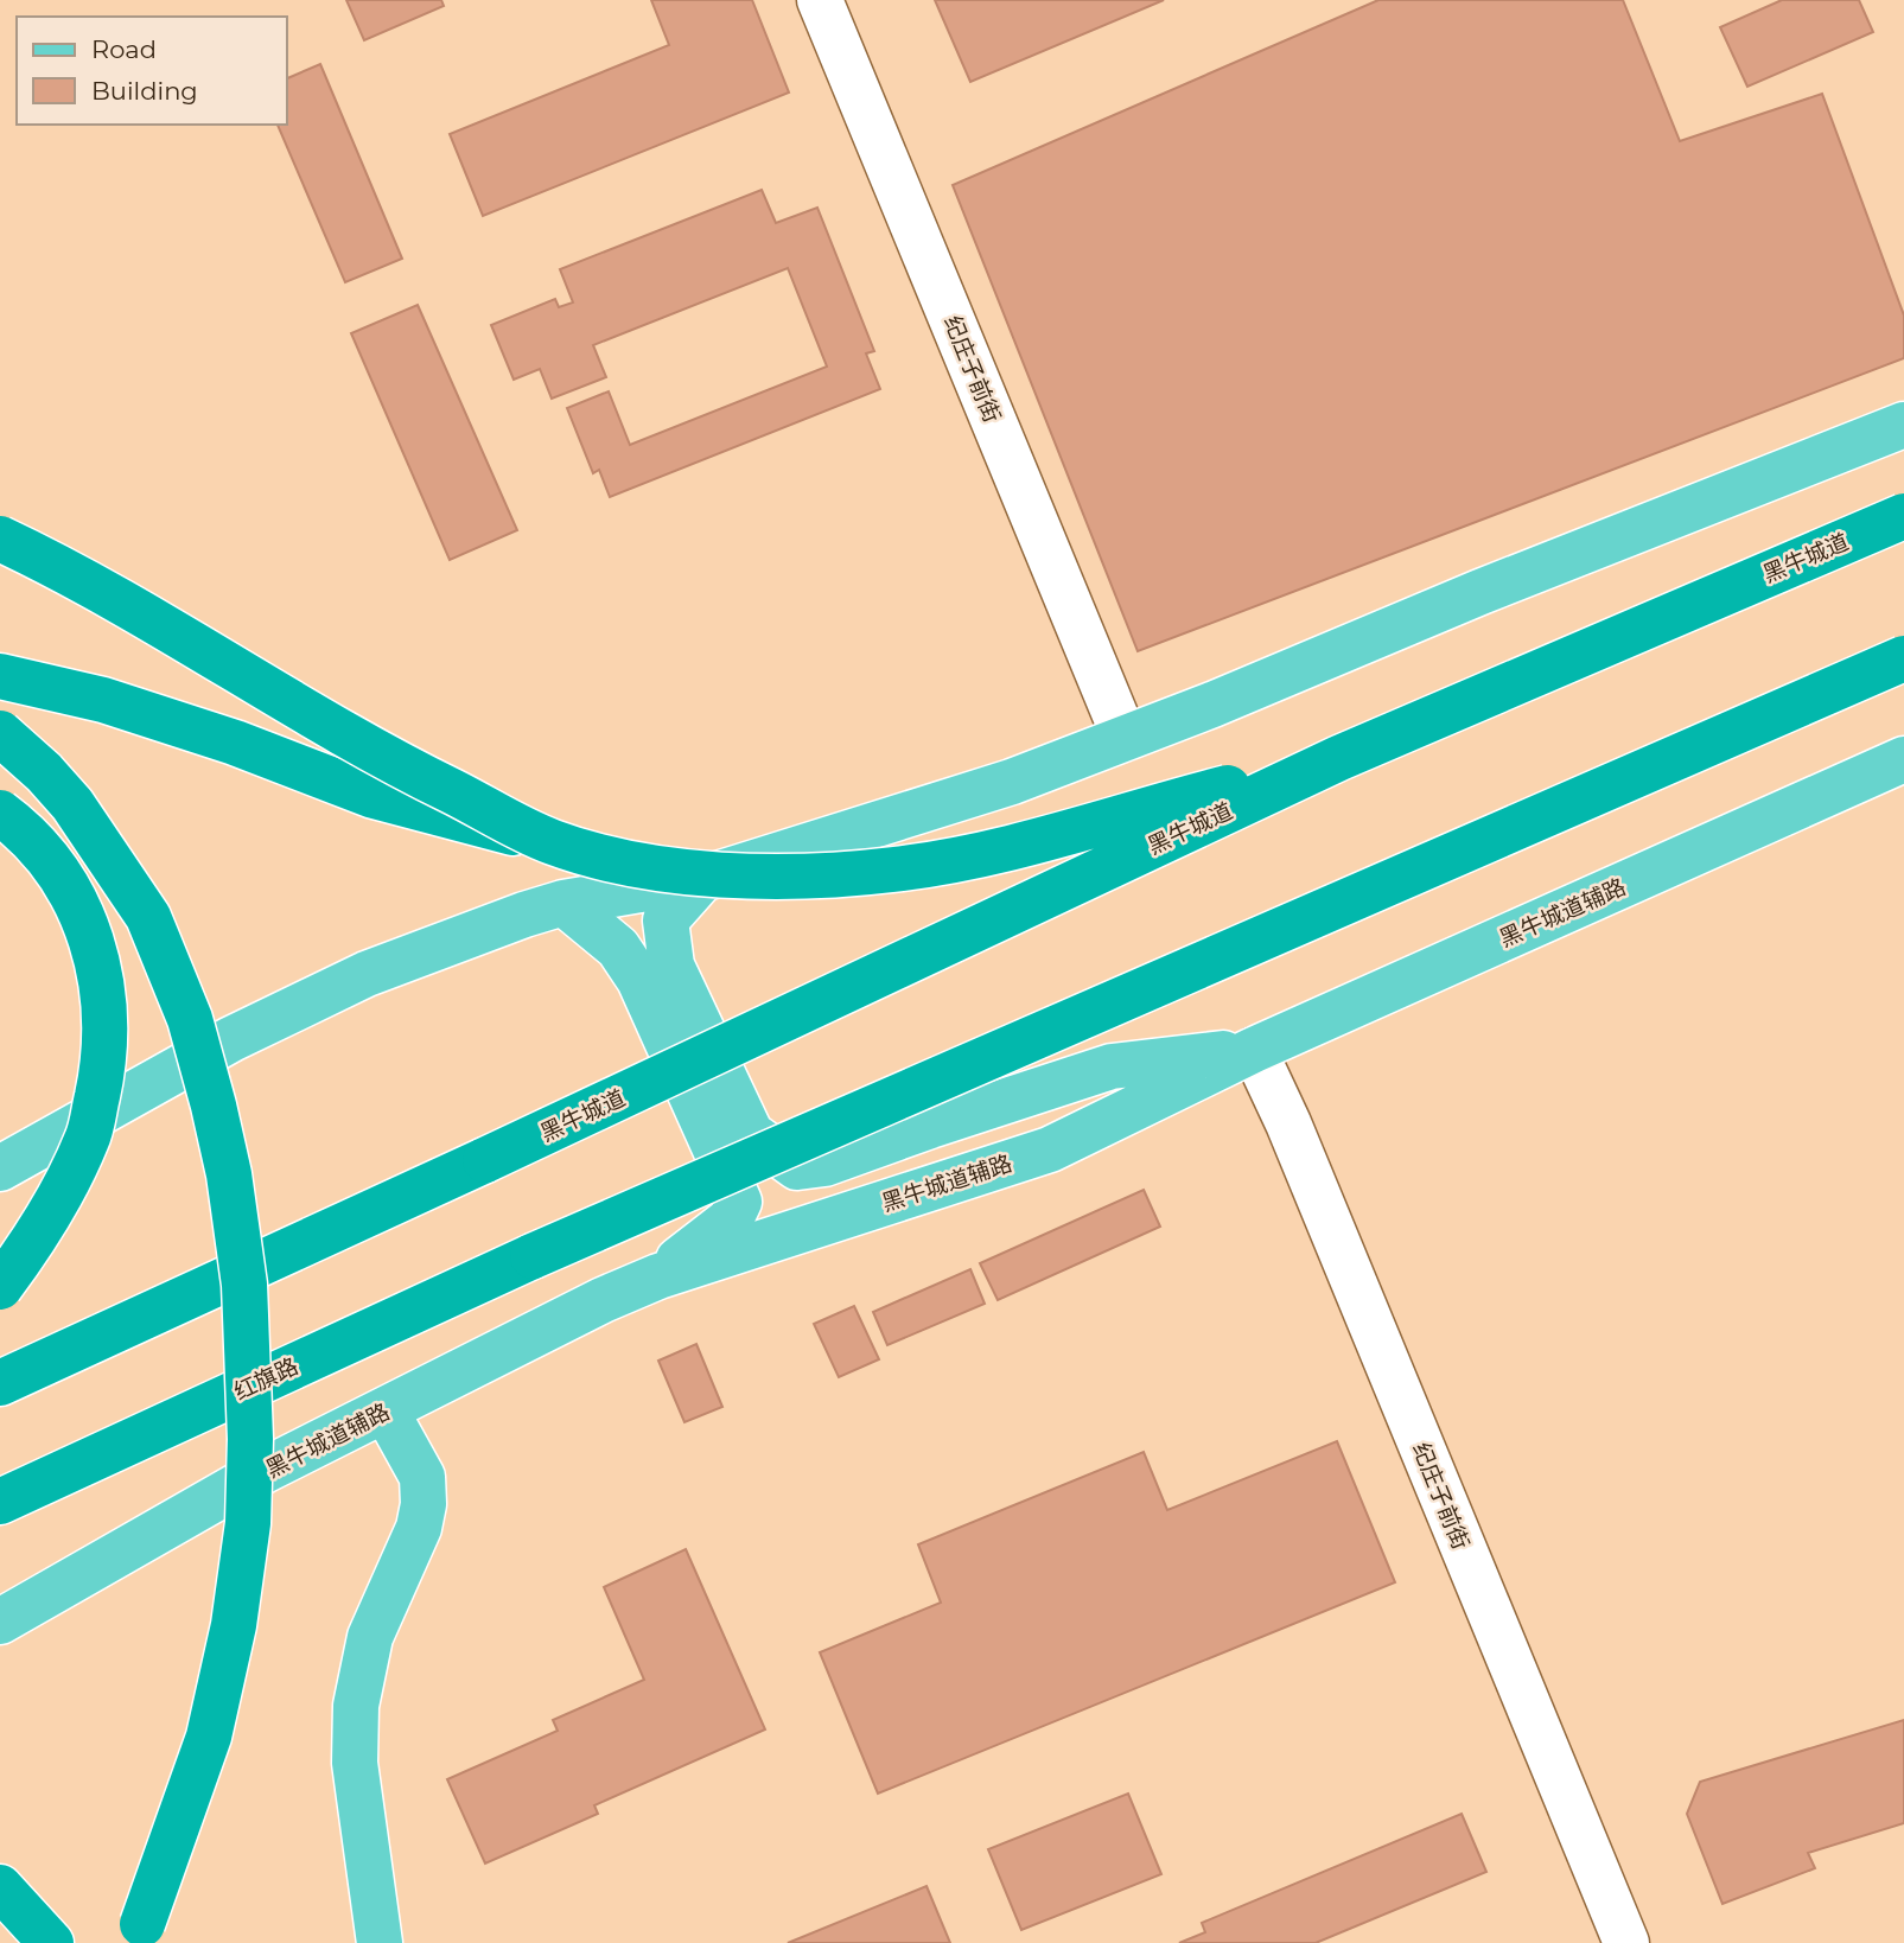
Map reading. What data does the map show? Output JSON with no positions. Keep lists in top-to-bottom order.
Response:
{
  "streets": {
    "highway": ["黑牛城道", "红旗路"],
    "main road": ["黑牛城道辅路"],
    "street": ["纪庄子前街"]
  },
  "crossings": [
    ["纪庄子前街", "黑牛城道辅路"]
  ],
  "legend": ["Road", "Building"]
}
